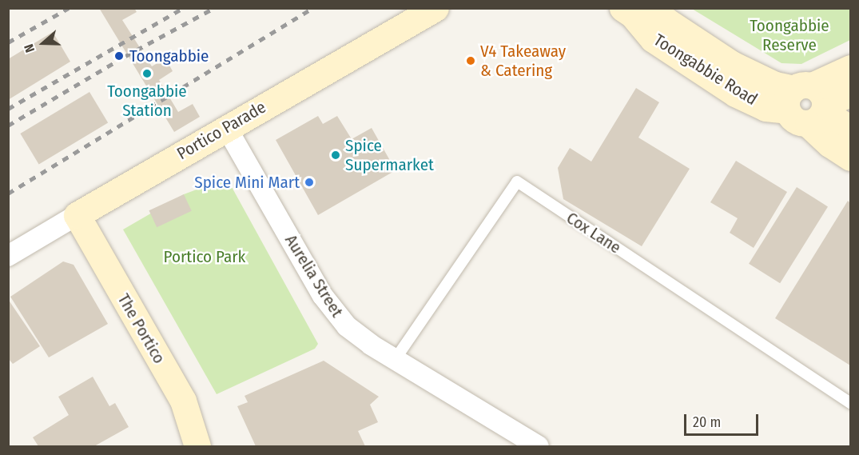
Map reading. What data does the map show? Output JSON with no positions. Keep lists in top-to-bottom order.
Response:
{
  "streets": {
    "main road": ["Toongabbie Road", "Portico Parade", "The Portico"],
    "street": ["Aurelia Street"],
    "lane": ["Cox Lane"]
  },
  "crossings": [
    ["Portico Parade", "Aurelia Street"],
    ["Portico Parade", "The Portico"],
    ["Cox Lane", "Aurelia Street"]
  ],
  "parks": ["Toongabbie Reserve", "Portico Park"],
  "places": [
    "Toongabbie",
    "V4 Takeaway & Catering",
    "Toongabbie Station",
    "Spice Supermarket",
    "Spice Mini Mart"
  ],
  "scale_bar": "20 m",
  "north": "left"
}
